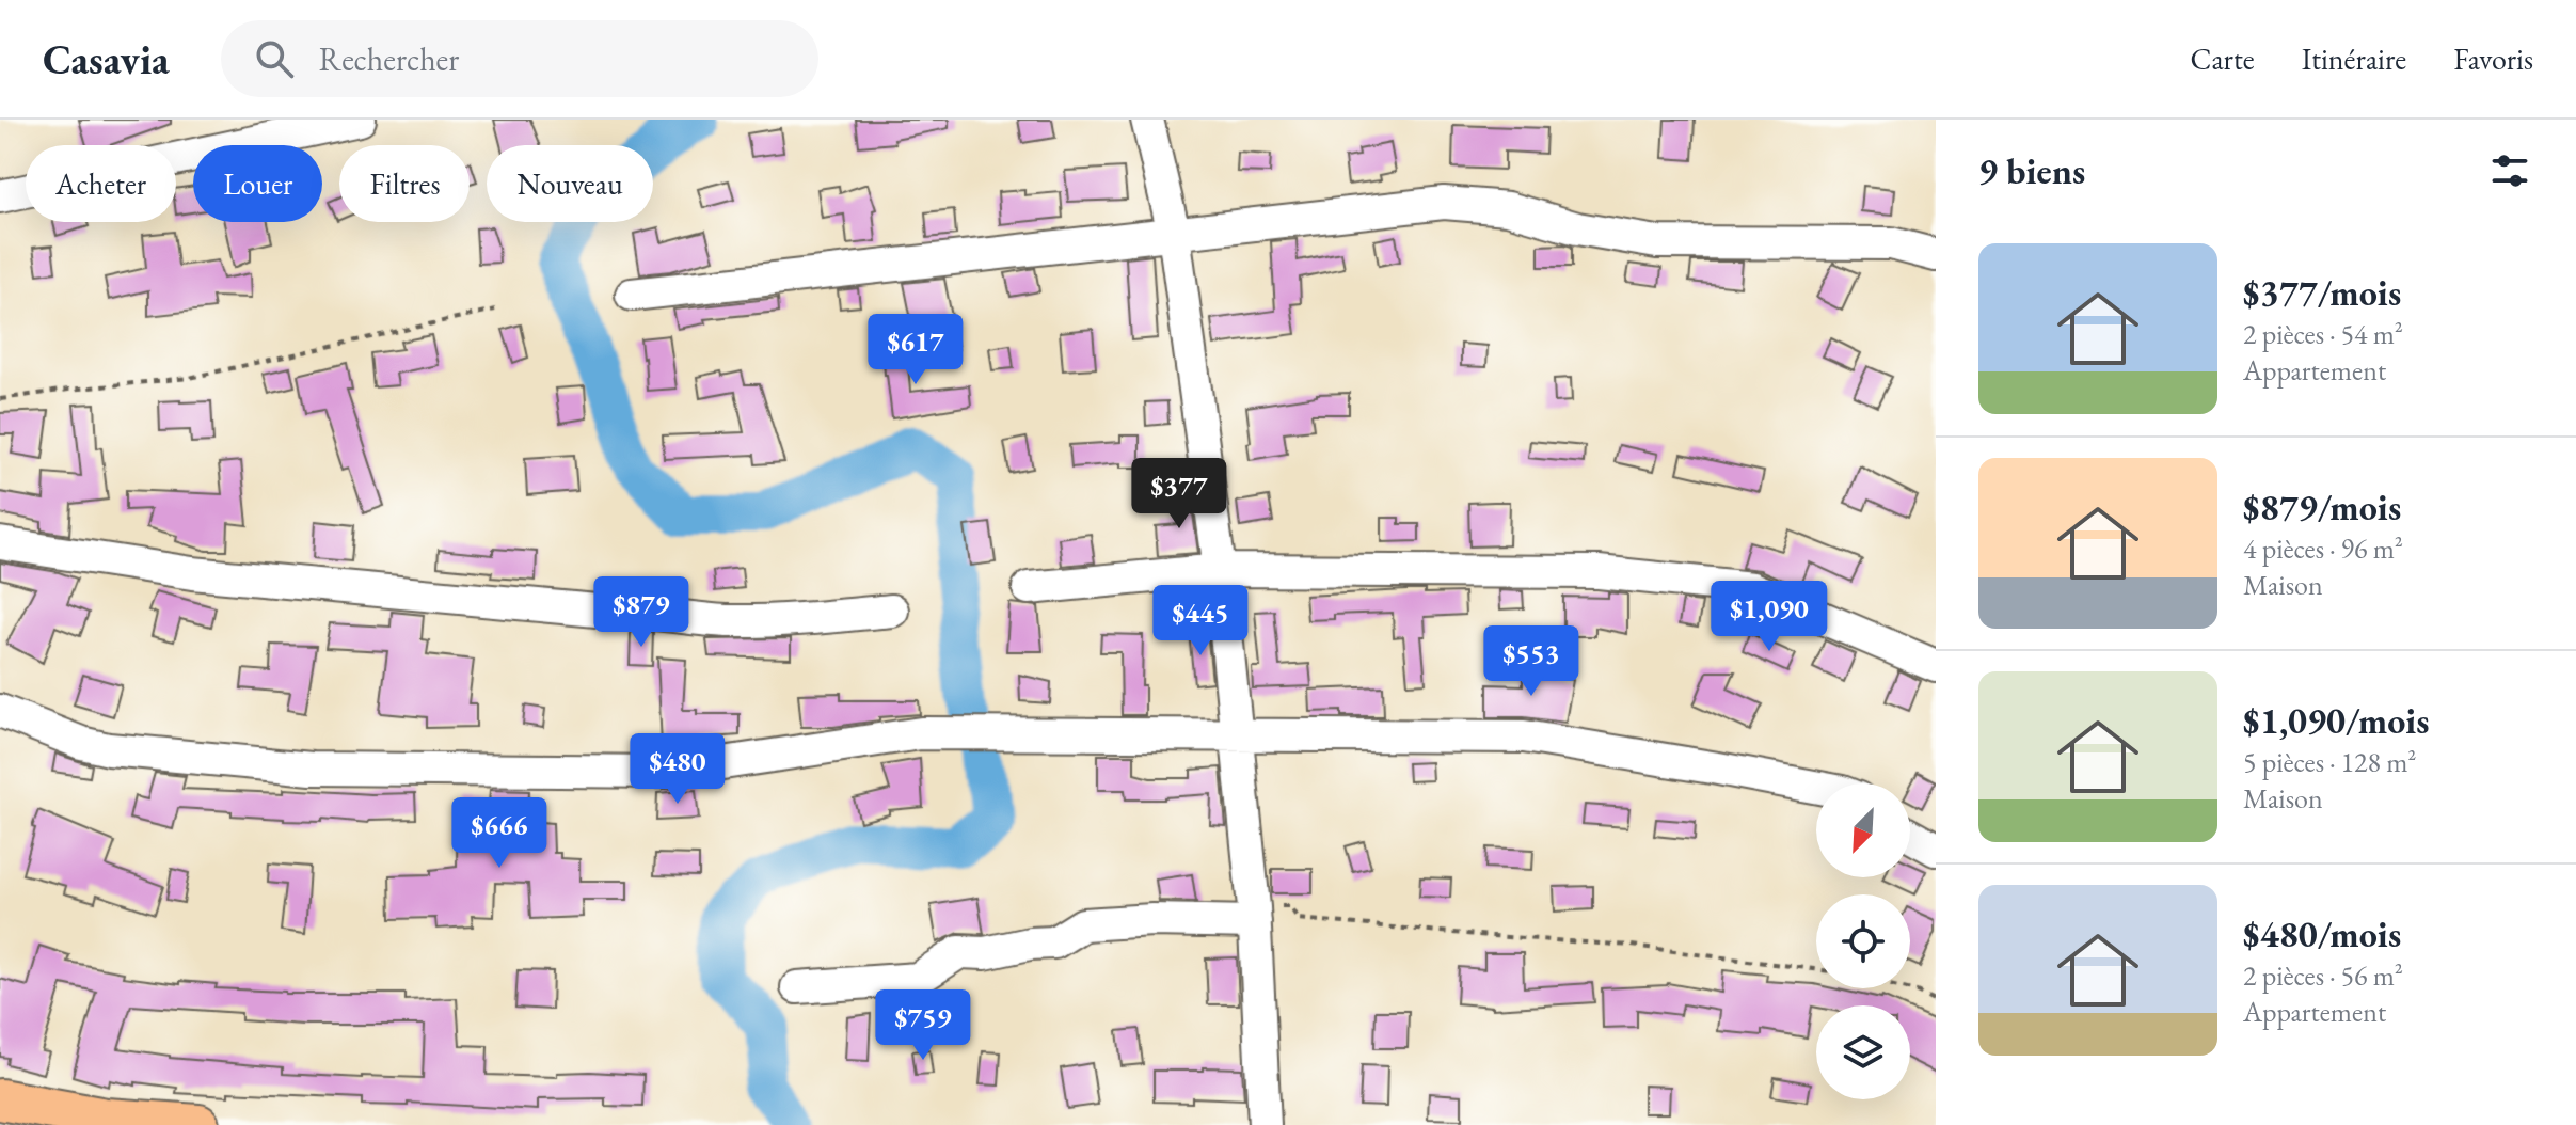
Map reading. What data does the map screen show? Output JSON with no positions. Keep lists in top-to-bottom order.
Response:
{
  "north": "bottom left",
  "page": {
    "header": "Casavia",
    "search": "Rechercher",
    "nav": ["Carte", "Itinéraire", "Favoris"],
    "heading": "9 biens",
    "chip": [
      "Acheter",
      "Louer",
      "Filtres",
      "Nouveau"
    ],
    "list": [
      {
        "name": "$377/mois",
        "note": "2 pièces · 54 m² · Appartement"
      },
      {
        "name": "$879/mois",
        "note": "4 pièces · 96 m² · Maison"
      },
      {
        "name": "$1,090/mois",
        "note": "5 pièces · 128 m² · Maison"
      },
      {
        "name": "$480/mois",
        "note": "2 pièces · 56 m² · Appartement"
      }
    ],
    "price": [
      "$617",
      "$377",
      "$879",
      "$1,090",
      "$445",
      "$553",
      "$480",
      "$666",
      "$759"
    ]
  }
}
